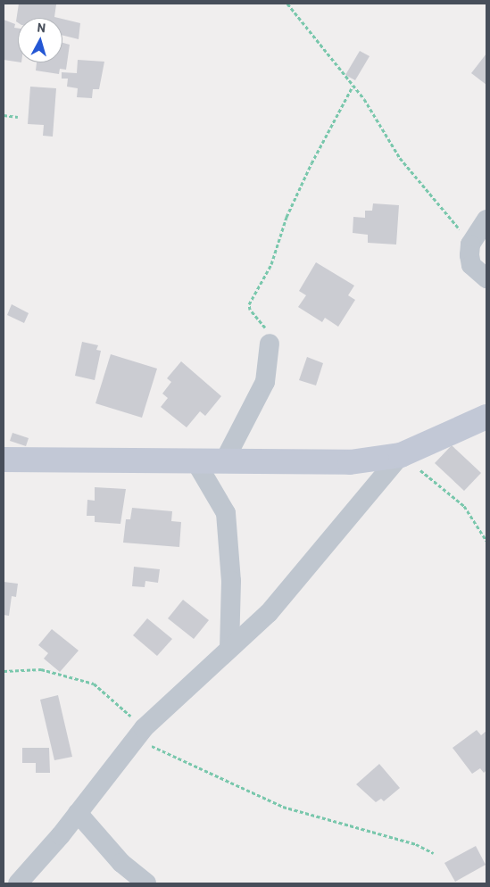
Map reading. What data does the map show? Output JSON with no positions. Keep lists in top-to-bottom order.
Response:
{
  "north": "top"
}
